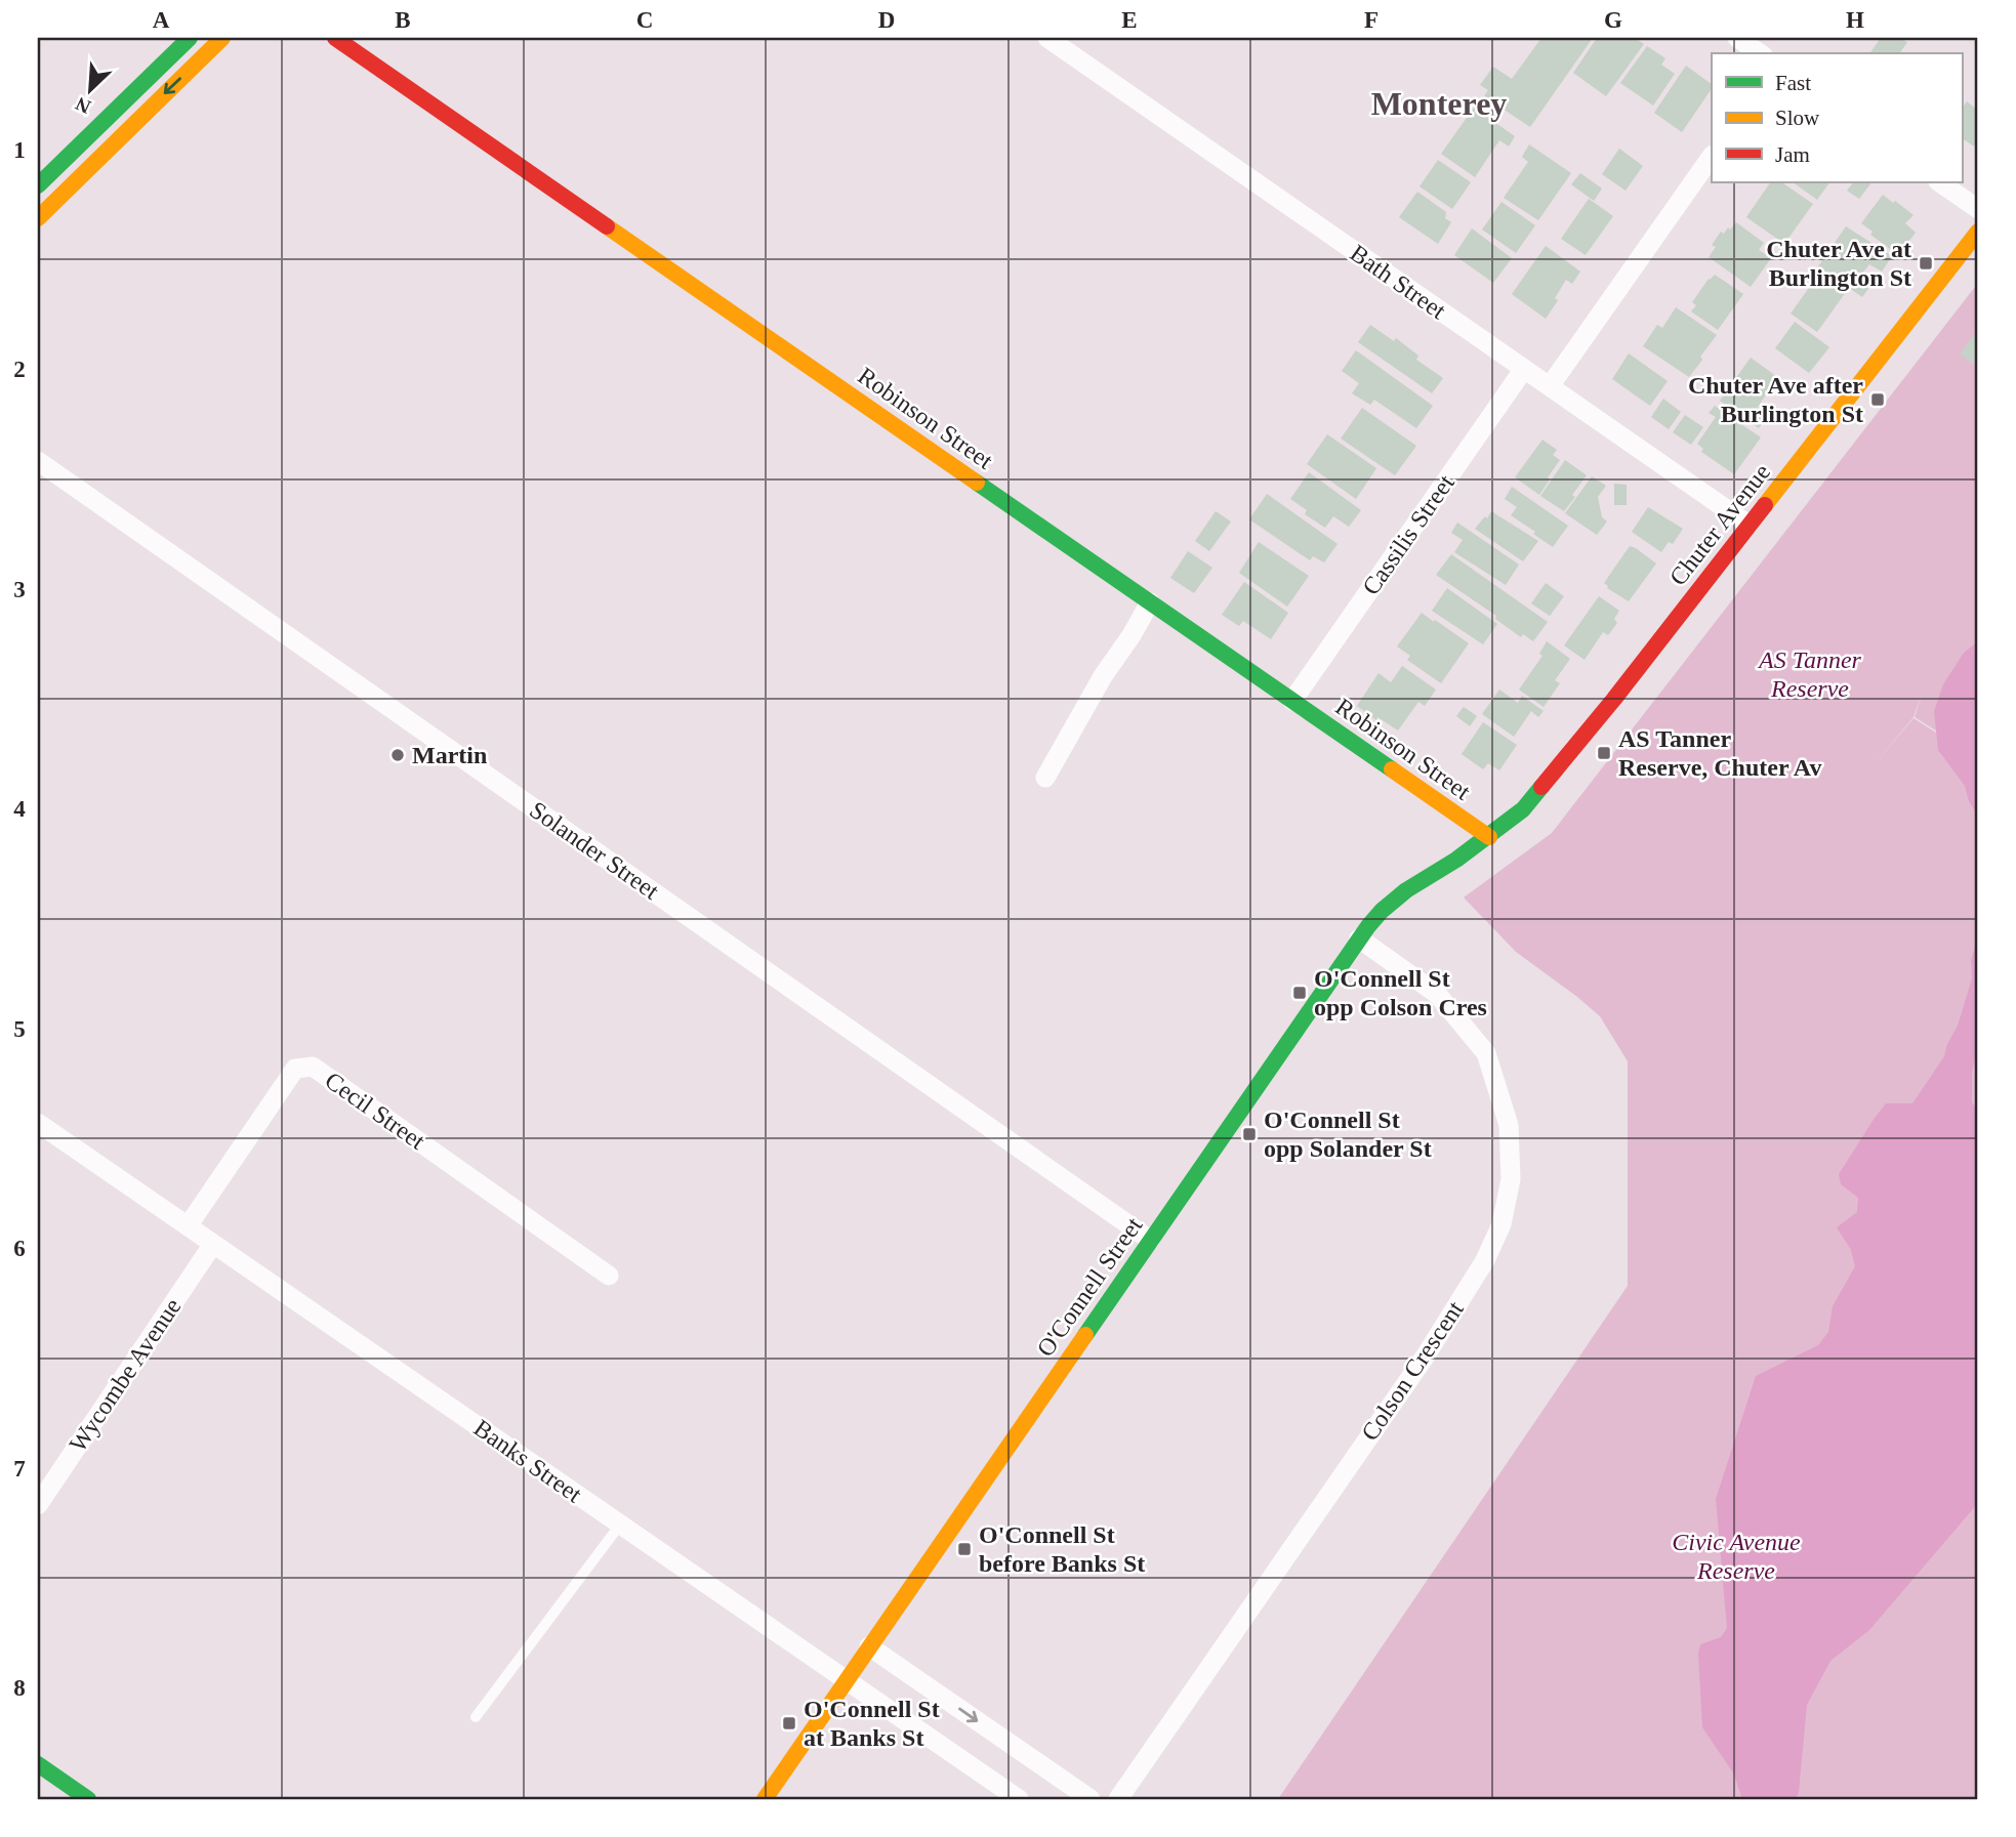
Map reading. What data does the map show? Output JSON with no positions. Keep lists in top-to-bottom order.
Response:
{
  "streets": {
    "main road": ["Robinson Street", "Chuter Avenue", "O'Connell Street"],
    "street": [
      "Bath Street",
      "Cassilis Street",
      "Solander Street",
      "Cecil Street",
      "Colson Crescent",
      "Wycombe Avenue",
      "Banks Street"
    ]
  },
  "crossings": [
    ["Bath Street", "Chuter Avenue"],
    ["Bath Street", "Cassilis Street"],
    ["Robinson Street", "Chuter Avenue"],
    ["Robinson Street", "Cassilis Street"],
    ["Robinson Street", "O'Connell Street"],
    ["Chuter Avenue", "O'Connell Street"],
    ["Solander Street", "O'Connell Street"],
    ["Cecil Street", "Banks Street"],
    ["O'Connell Street", "Colson Crescent"],
    ["O'Connell Street", "Banks Street"],
    ["Wycombe Avenue", "Banks Street"]
  ],
  "districts": ["Monterey"],
  "parks": ["AS Tanner Reserve", "Civic Avenue Reserve"],
  "places": {
    "transit": [
      "Chuter Ave at Burlington St",
      "Chuter Ave after Burlington St",
      "AS Tanner Reserve, Chuter Av",
      "O'Connell St opp Colson Cres",
      "O'Connell St opp Solander St",
      "O'Connell St before Banks St",
      "O'Connell St at Banks St"
    ],
    "other": ["Martin"]
  },
  "legend": ["Fast", "Slow", "Jam"],
  "north": "bottom left",
  "grid": {
    "columns": [
      "A",
      "B",
      "C",
      "D",
      "E",
      "F",
      "G",
      "H"
    ],
    "rows": [
      "1",
      "2",
      "3",
      "4",
      "5",
      "6",
      "7",
      "8"
    ]
  }
}
